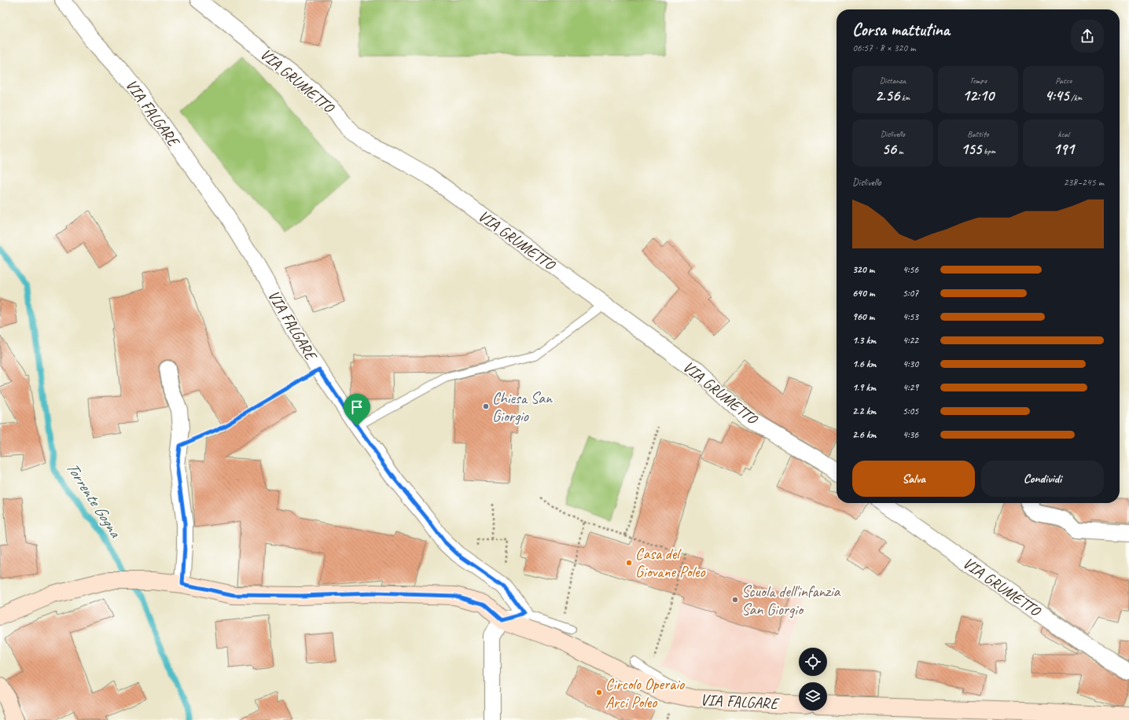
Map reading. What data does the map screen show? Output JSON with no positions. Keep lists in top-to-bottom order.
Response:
{
  "streets": {
    "street": ["VIA GRUMETTO", "VIA FALGARE"]
  },
  "water": ["Torrente Gogna"],
  "places": [
    "Chiesa San Giorgio",
    "Casa del Giovane Poleo",
    "Scuola dell'infanzia San Giorgio",
    "Circolo Operaio Arci Poleo"
  ],
  "page": {
    "heading": ["Corsa mattutina", "06:57 · 8 × 320 m"],
    "stats": [
      ["Distanza", "2.56 km"],
      ["Tempo", "12:10"],
      ["Passo", "4:45 /km"],
      ["Dislivello", "56 m"],
      ["Battito", "155 bpm"],
      ["kcal", "191"]
    ],
    "chart": ["Dislivello", "238–245 m"],
    "list": [
      {
        "name": "320 m",
        "note": "4:56"
      },
      {
        "name": "640 m",
        "note": "5:07"
      },
      {
        "name": "960 m",
        "note": "4:53"
      },
      {
        "name": "1.3 km",
        "note": "4:22"
      },
      {
        "name": "1.6 km",
        "note": "4:30"
      },
      {
        "name": "1.9 km",
        "note": "4:29"
      },
      {
        "name": "2.2 km",
        "note": "5:05"
      },
      {
        "name": "2.6 km",
        "note": "4:36"
      }
    ],
    "buttons": ["Salva", "Condividi"]
  }
}
